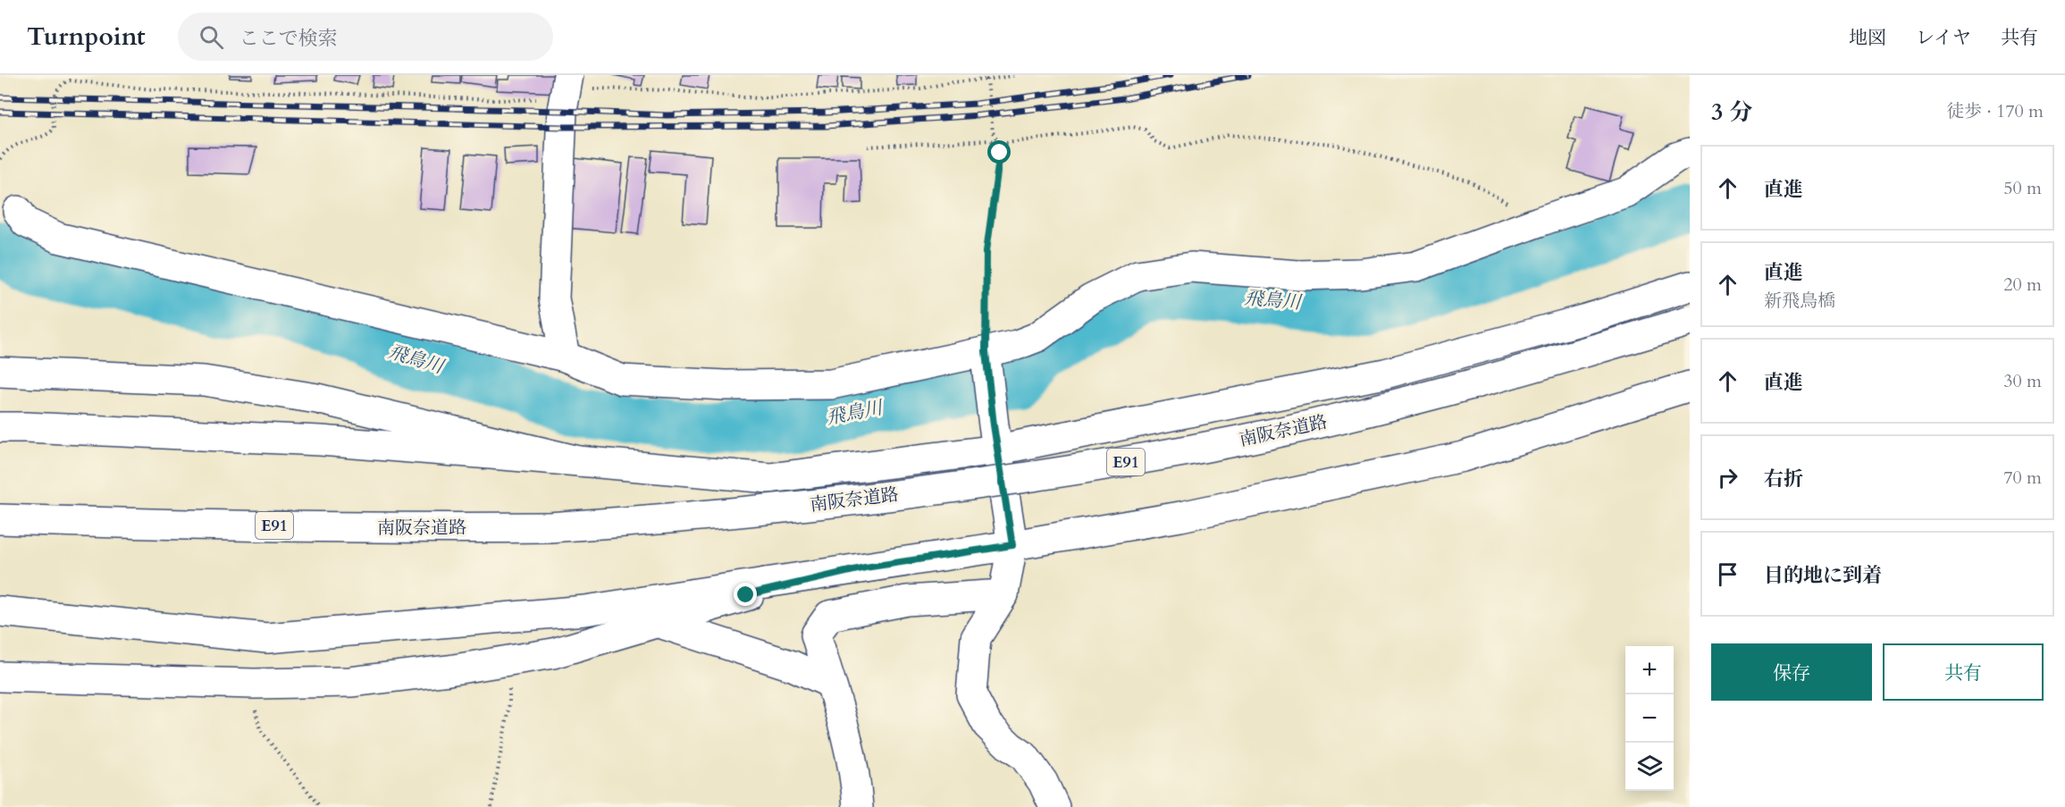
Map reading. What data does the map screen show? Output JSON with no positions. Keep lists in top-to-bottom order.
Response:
{
  "streets": {
    "main road": ["南阪奈道路", "E91"]
  },
  "water": ["飛鳥川"],
  "page": {
    "header": "Turnpoint",
    "search": "ここで検索",
    "nav": ["地図", "レイヤ", "共有"],
    "heading": ["3 分", "徒歩 · 170 m"],
    "list": [
      ["直進", "50 m"],
      ["直進", "新飛鳥橋", "20 m"],
      ["直進", "30 m"],
      ["右折", "70 m"],
      "目的地に到着"
    ],
    "buttons": ["保存", "共有"],
    "map_buttons": ["+", "−"]
  }
}
